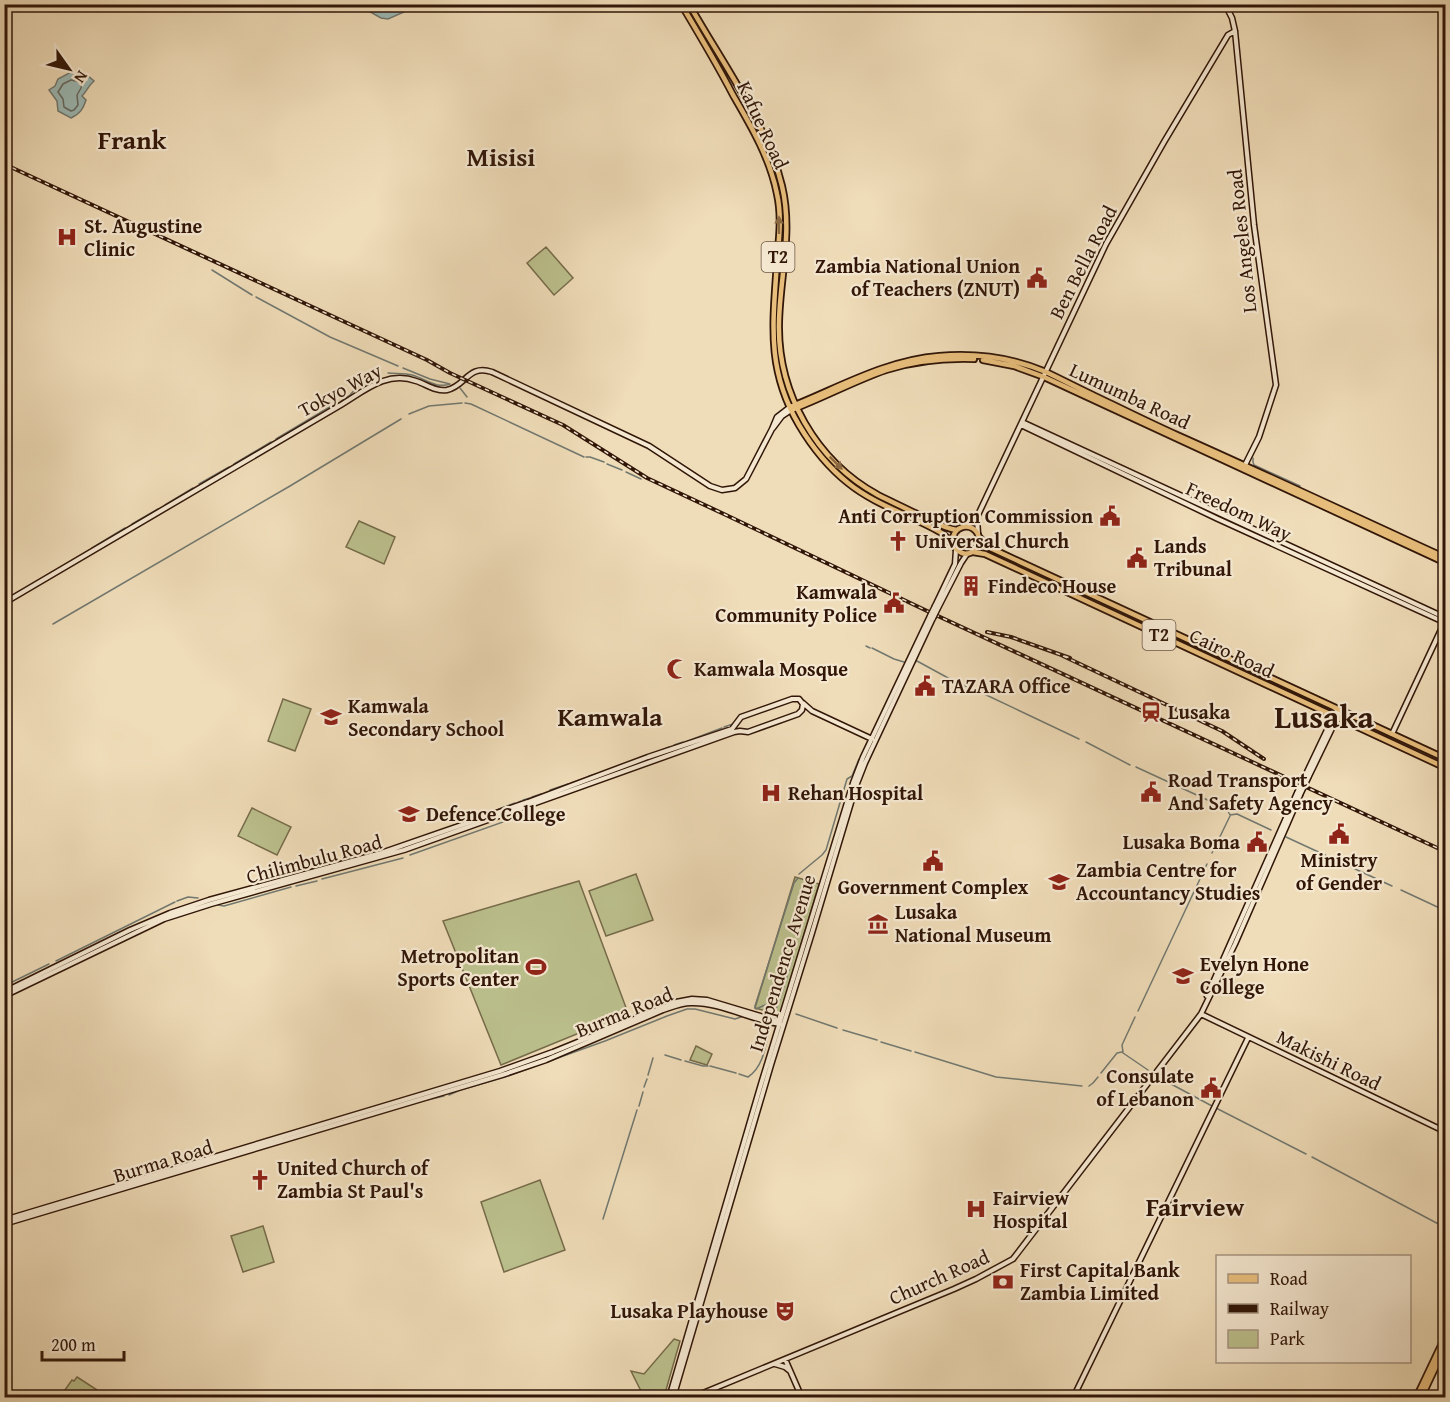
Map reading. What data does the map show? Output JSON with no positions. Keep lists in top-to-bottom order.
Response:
{
  "streets": {
    "main road": [
      "Kafue Road",
      "Los Angeles Road",
      "T2",
      "Ben Bella Road",
      "Tokyo Way",
      "Lumumba Road",
      "Freedom Way",
      "Cairo Road",
      "Chilimbulu Road",
      "Independence Avenue",
      "Burma Road",
      "Makishi Road",
      "Church Road"
    ]
  },
  "crossings": [
    ["Kafue Road", "Ben Bella Road"],
    ["Kafue Road", "Tokyo Way"],
    ["Kafue Road", "Lumumba Road"],
    ["Kafue Road", "Cairo Road"],
    ["Kafue Road", "Independence Avenue"],
    ["Los Angeles Road", "Ben Bella Road"],
    ["Los Angeles Road", "Lumumba Road"],
    ["Ben Bella Road", "Lumumba Road"],
    ["Ben Bella Road", "Freedom Way"],
    ["Ben Bella Road", "Cairo Road"],
    ["Ben Bella Road", "Independence Avenue"],
    ["Tokyo Way", "Lumumba Road"],
    ["Cairo Road", "Independence Avenue"],
    ["Cairo Road", "Church Road"],
    ["Chilimbulu Road", "Independence Avenue"],
    ["Independence Avenue", "Burma Road"],
    ["Makishi Road", "Church Road"]
  ],
  "districts": [
    "Frank",
    "Misisi",
    "Kamwala",
    "Lusaka",
    "Fairview"
  ],
  "places": {
    "hospital": ["St. Augustine Clinic", "Rehan Hospital", "Fairview Hospital"],
    "public building": [
      "Zambia National Union of Teachers (ZNUT)",
      "Anti Corruption Commission",
      "Lands Tribunal",
      "Kamwala Community Police",
      "TAZARA Office",
      "Road Transport And Safety Agency",
      "Ministry of Gender",
      "Lusaka Boma",
      "Government Complex",
      "Consulate of Lebanon"
    ],
    "church": ["Universal Church", "United Church of Zambia St Paul's"],
    "building": ["Findeco House"],
    "mosque": ["Kamwala Mosque"],
    "station": ["Lusaka"],
    "school or university": [
      "Kamwala Secondary School",
      "Defence College",
      "Zambia Centre for Accountancy Studies",
      "Evelyn Hone College"
    ],
    "museum": ["Lusaka National Museum"],
    "sports": ["Metropolitan Sports Center"],
    "bank": ["First Capital Bank Zambia Limited"],
    "theatre": ["Lusaka Playhouse"]
  },
  "legend": ["Road", "Railway", "Park"],
  "scale_bar": "200 m",
  "north": "bottom right"
}
